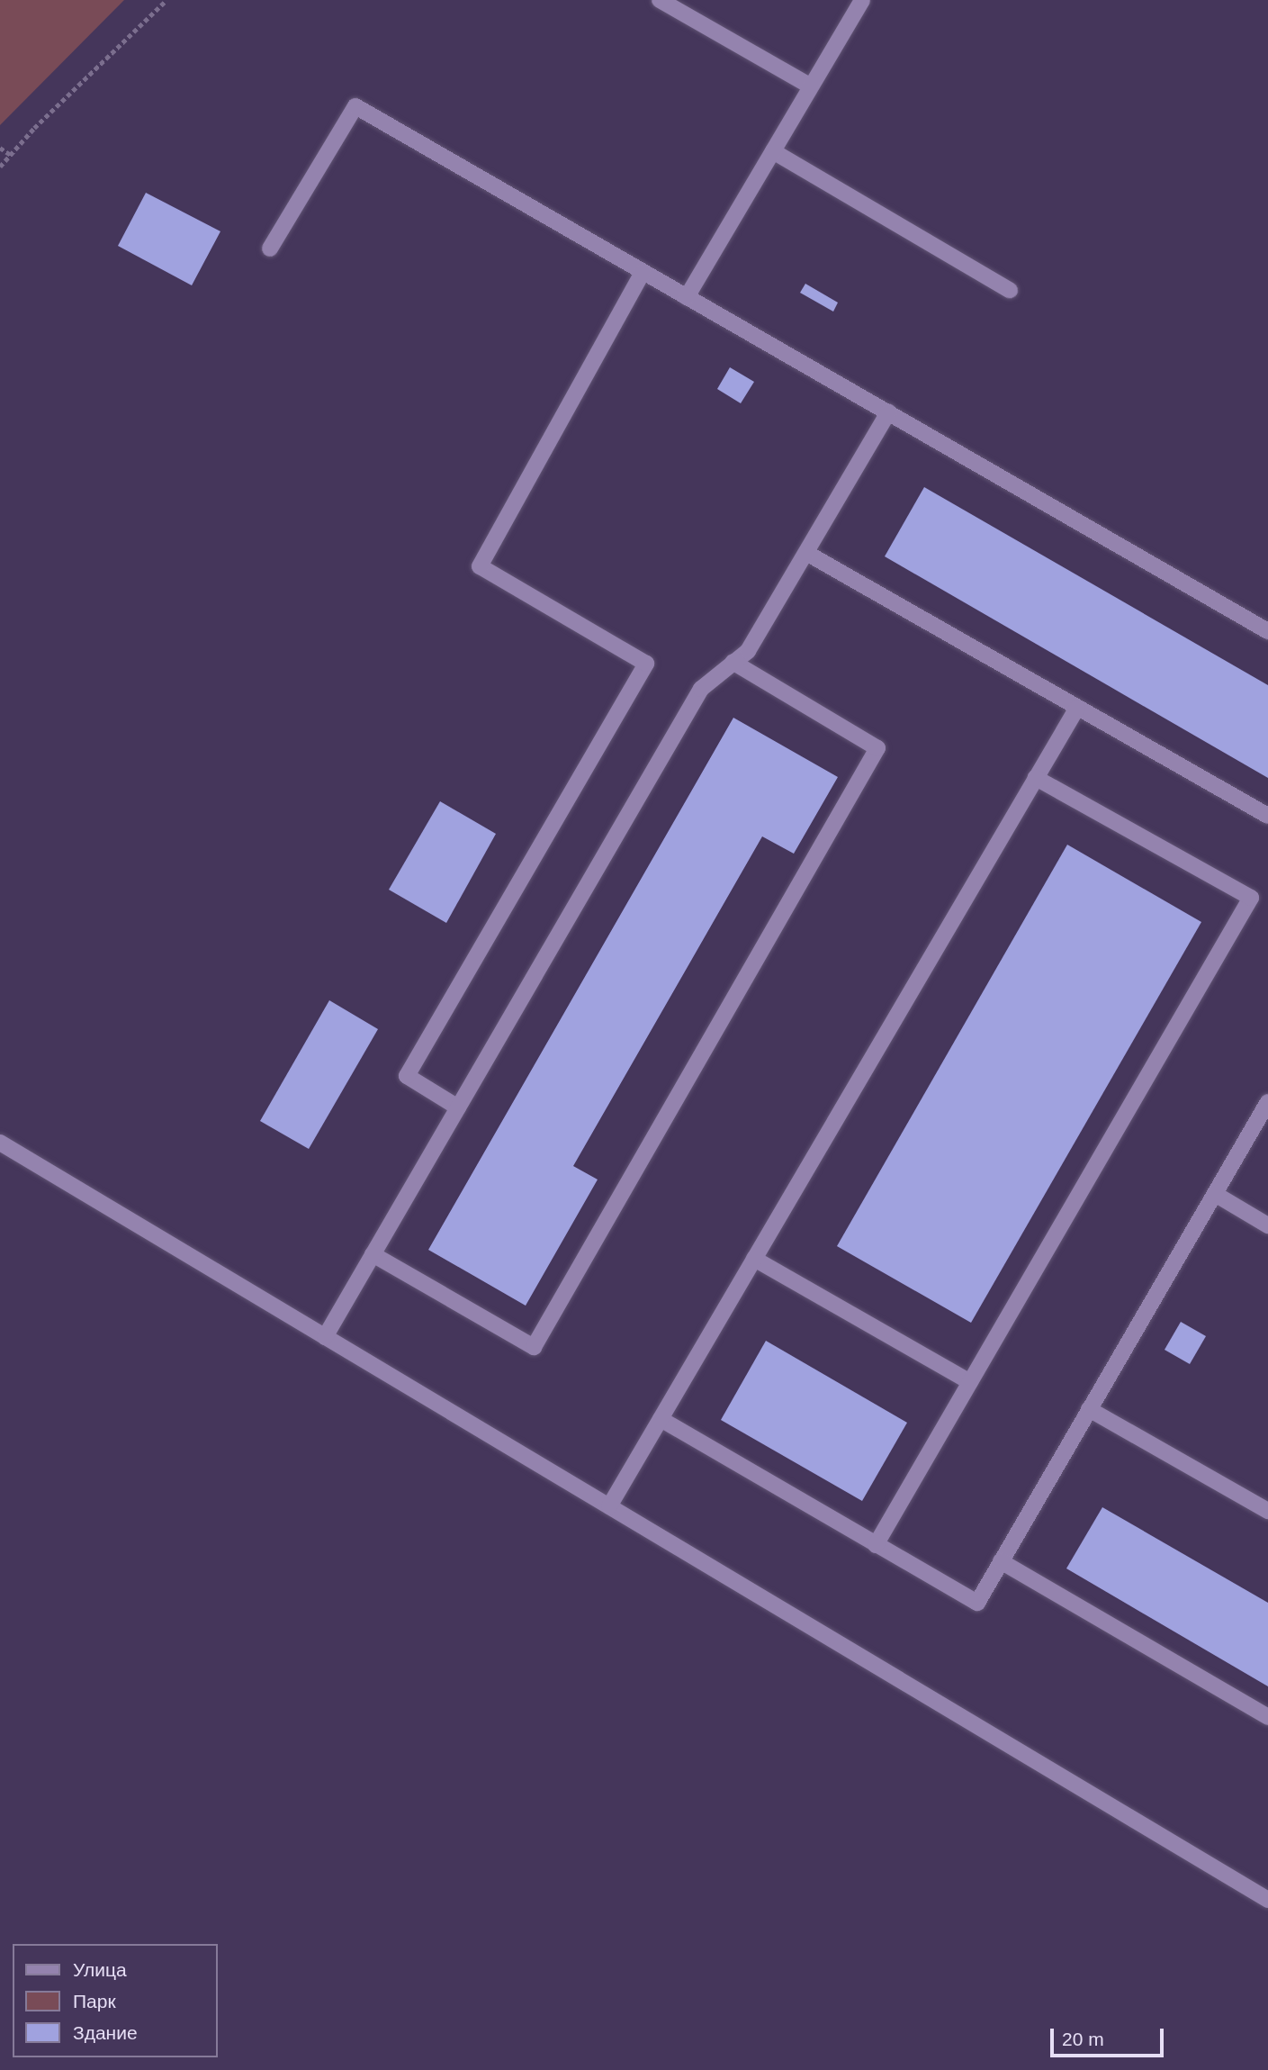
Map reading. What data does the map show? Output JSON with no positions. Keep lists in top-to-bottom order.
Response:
{
  "legend": ["Улица", "Парк", "Здание"],
  "scale_bar": "20 m"
}
